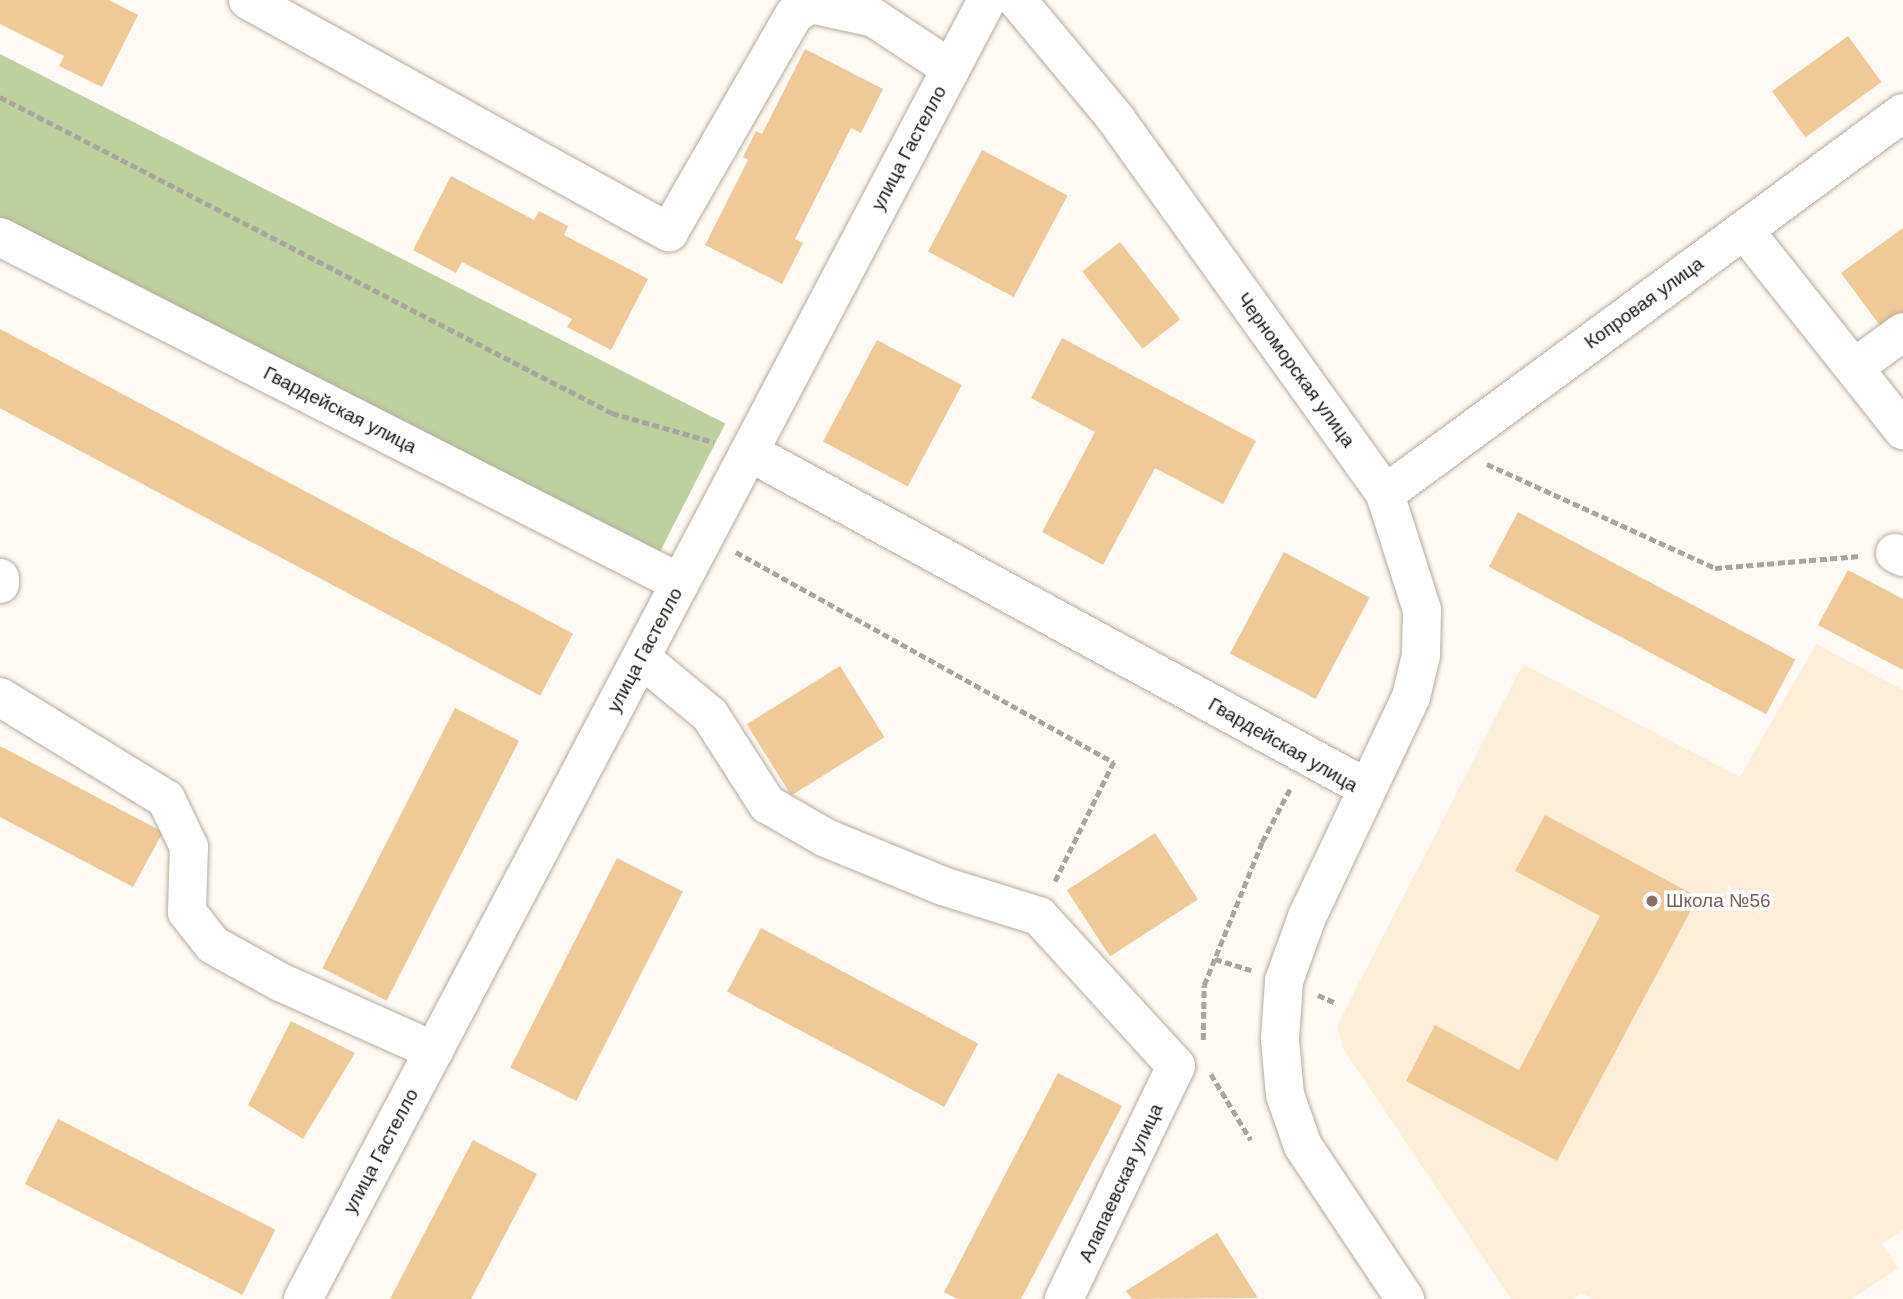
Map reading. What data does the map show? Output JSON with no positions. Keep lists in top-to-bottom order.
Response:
{
  "streets": {
    "street": [
      "улица Гастелло",
      "Копровая улица",
      "Черноморская улица",
      "Гвардейская улица",
      "Алапаевская улица"
    ]
  },
  "crossings": [
    ["улица Гастелло", "Гвардейская улица"],
    ["Копровая улица", "Черноморская улица"],
    ["Черноморская улица", "Гвардейская улица"]
  ],
  "places": ["Школа №56"]
}
